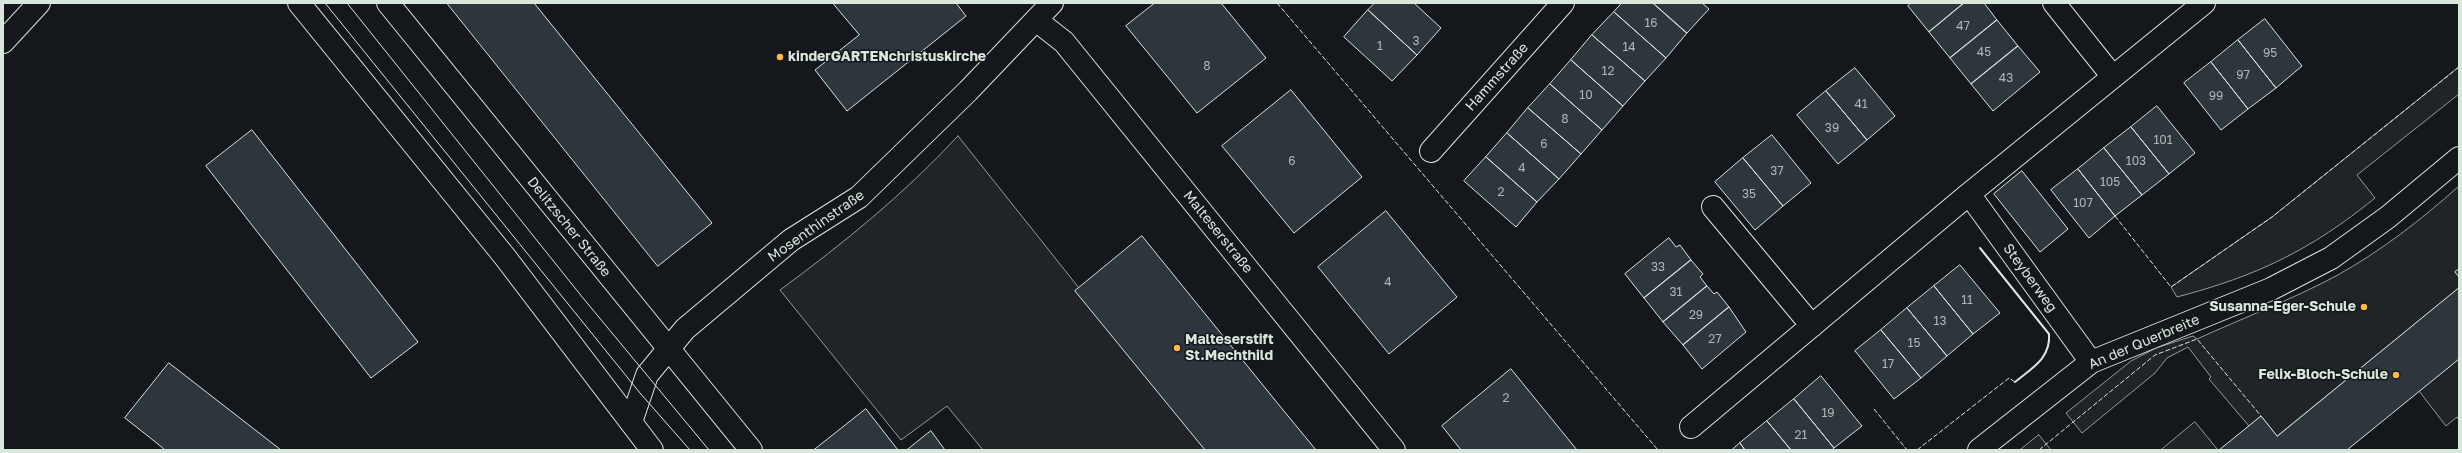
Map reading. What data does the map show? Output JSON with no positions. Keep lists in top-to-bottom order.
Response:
{
  "streets": {
    "street": [
      "Hammstraße",
      "Mosenthinstraße",
      "Delitzscher Straße",
      "Malteserstraße",
      "Steyberweg",
      "An der Querbreite"
    ]
  },
  "crossings": [
    ["Mosenthinstraße", "Delitzscher Straße"],
    ["Mosenthinstraße", "Malteserstraße"],
    ["Steyberweg", "An der Querbreite"]
  ],
  "places": [
    "kinderGARTENchristuskirche",
    "Susanna-Eger-Schule",
    "Malteserstift St.Mechthild",
    "Felix-Bloch-Schule"
  ],
  "house_numbers": [
    "16",
    "47",
    "3",
    "1",
    "14",
    "45",
    "95",
    "8",
    "12",
    "97",
    "43",
    "10",
    "99",
    "41",
    "8",
    "39",
    "101",
    "6",
    "6",
    "103",
    "4",
    "37",
    "105",
    "2",
    "35",
    "107",
    "33",
    "4",
    "31",
    "11",
    "29",
    "13",
    "27",
    "15",
    "17",
    "2",
    "19",
    "21"
  ]
}
